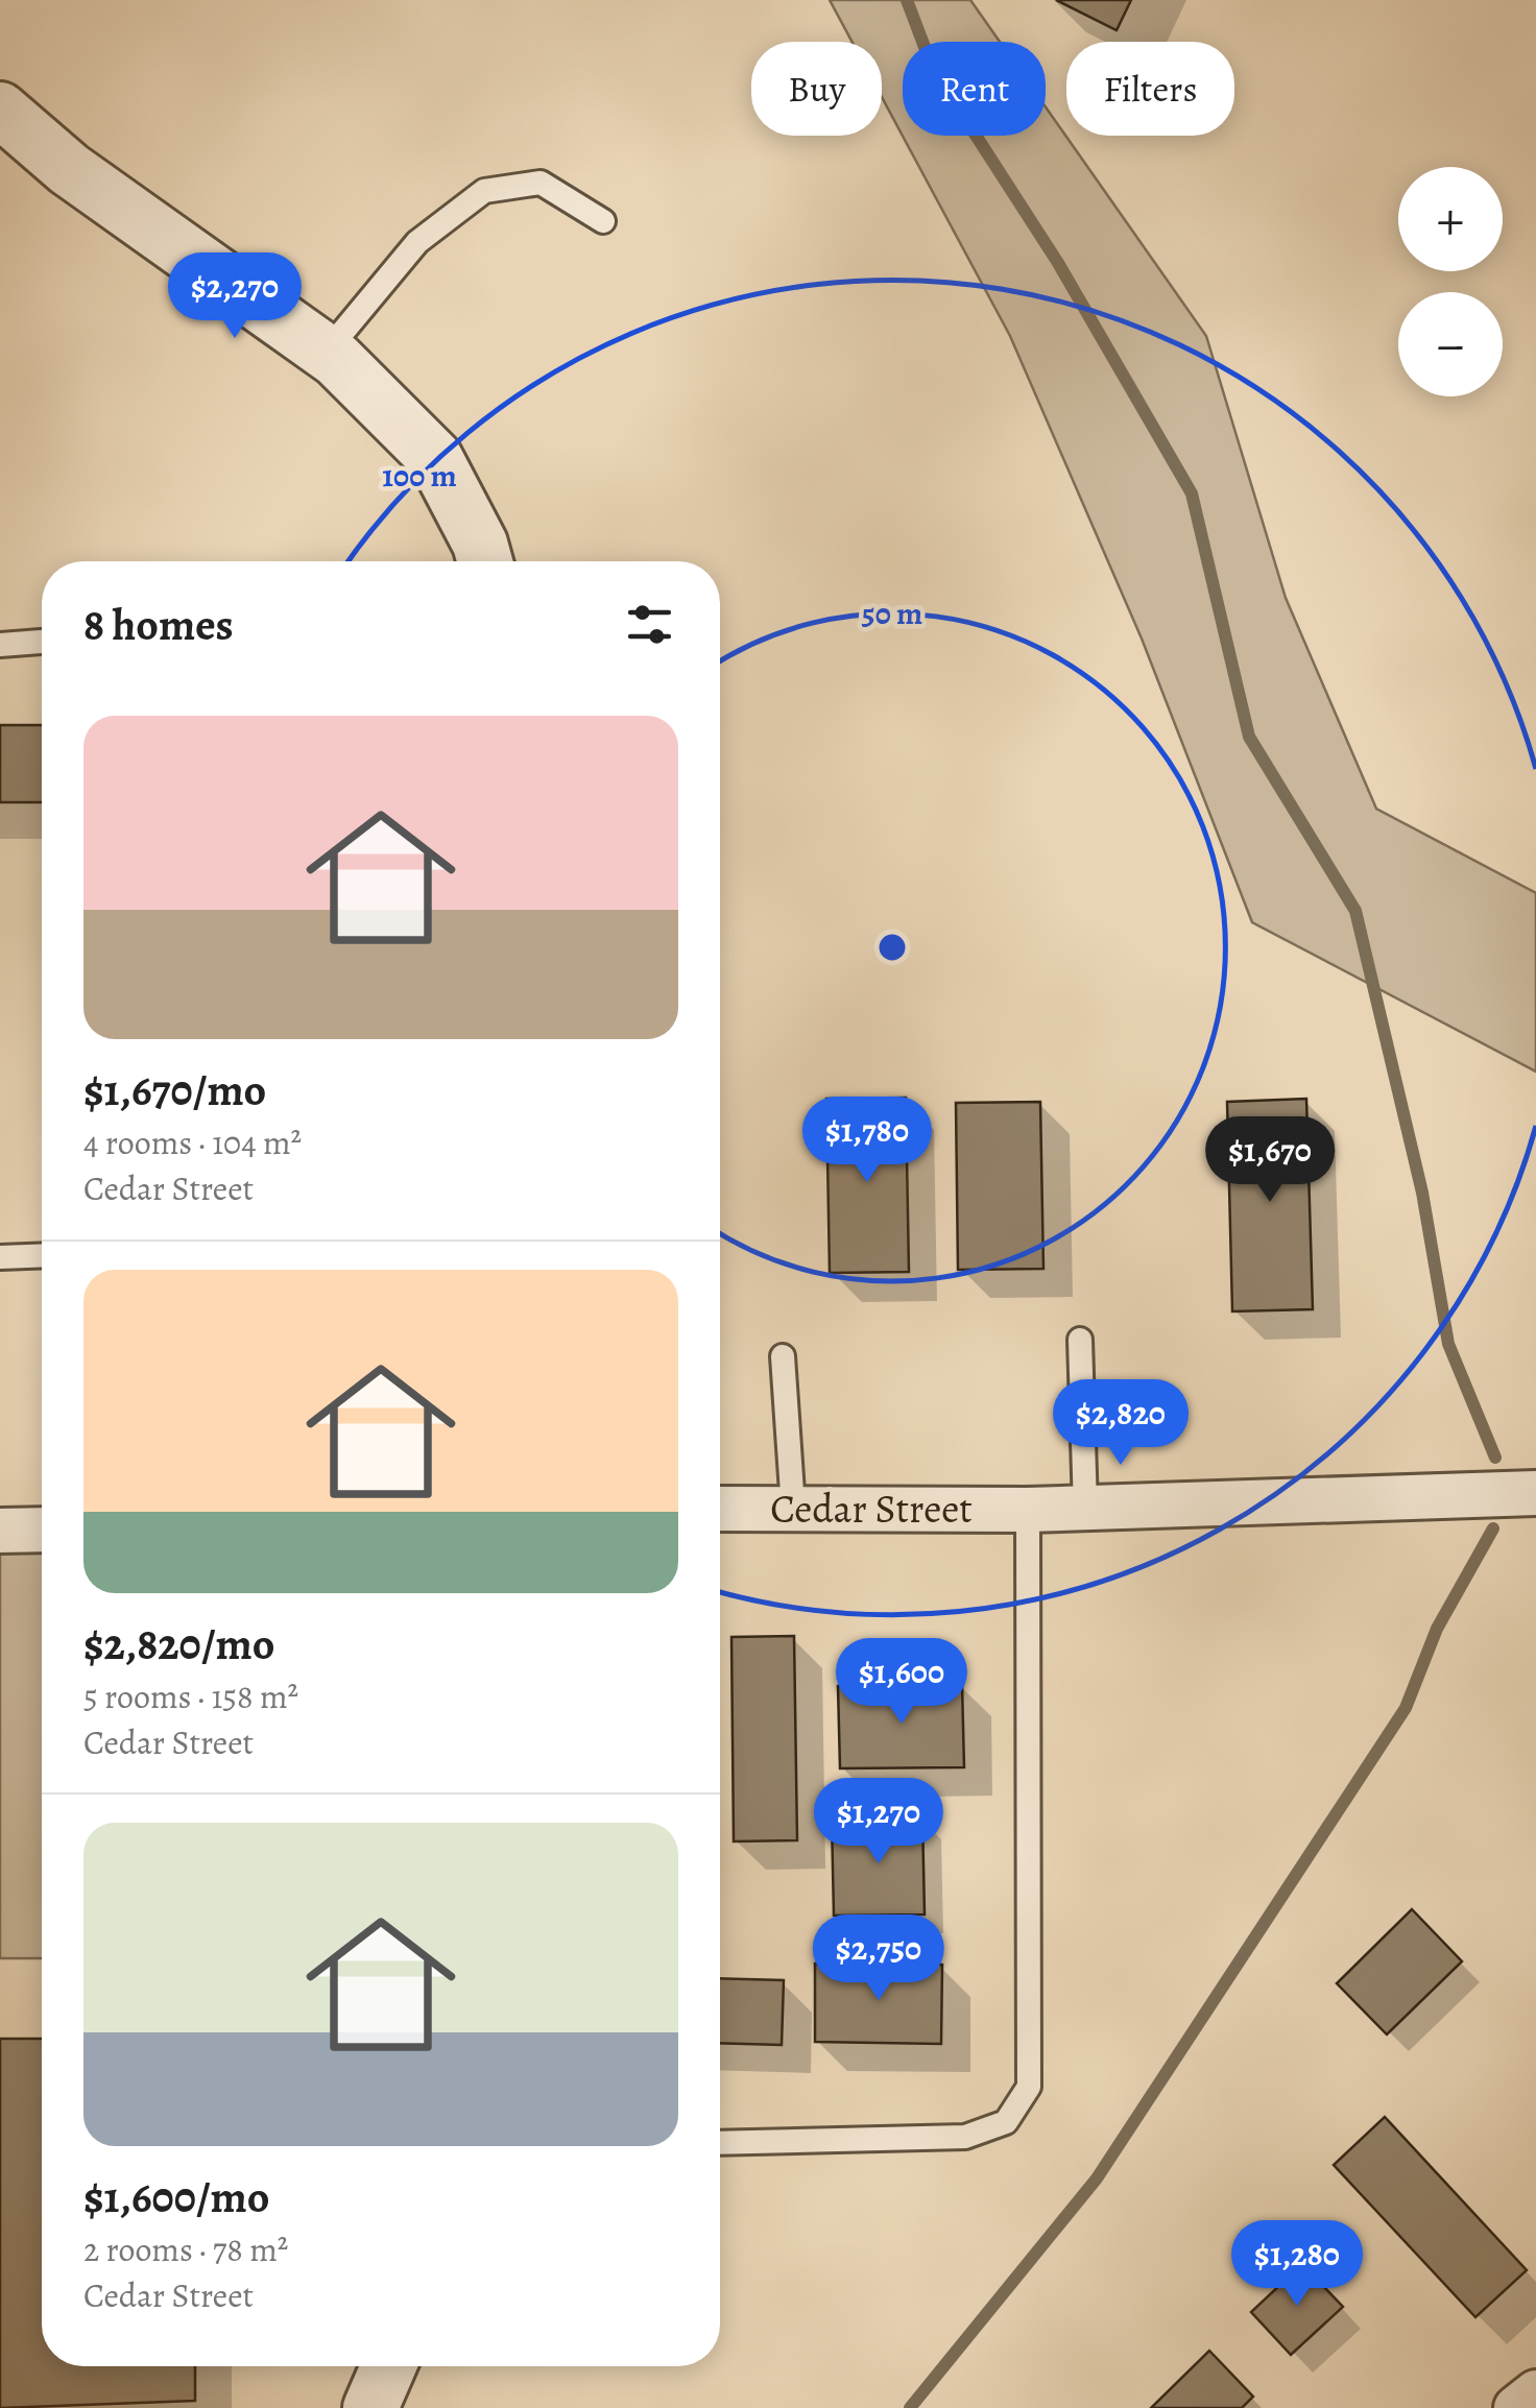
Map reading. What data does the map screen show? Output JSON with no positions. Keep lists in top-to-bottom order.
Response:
{
  "streets": {
    "street": ["Cedar Street"]
  },
  "page": {
    "chip": ["Buy", "Rent", "Filters"],
    "map_buttons": ["+", "−"],
    "price": [
      "$2,270",
      "$1,780",
      "$1,670",
      "$2,820",
      "$1,600",
      "$1,270",
      "$2,750",
      "$1,280"
    ],
    "heading": "8 homes",
    "list": [
      {
        "name": "$1,670/mo",
        "note": "4 rooms · 104 m² · Cedar Street"
      },
      {
        "name": "$2,820/mo",
        "note": "5 rooms · 158 m² · Cedar Street"
      },
      {
        "name": "$1,600/mo",
        "note": "2 rooms · 78 m² · Cedar Street"
      }
    ]
  },
  "rings": ["100 m", "50 m"]
}
